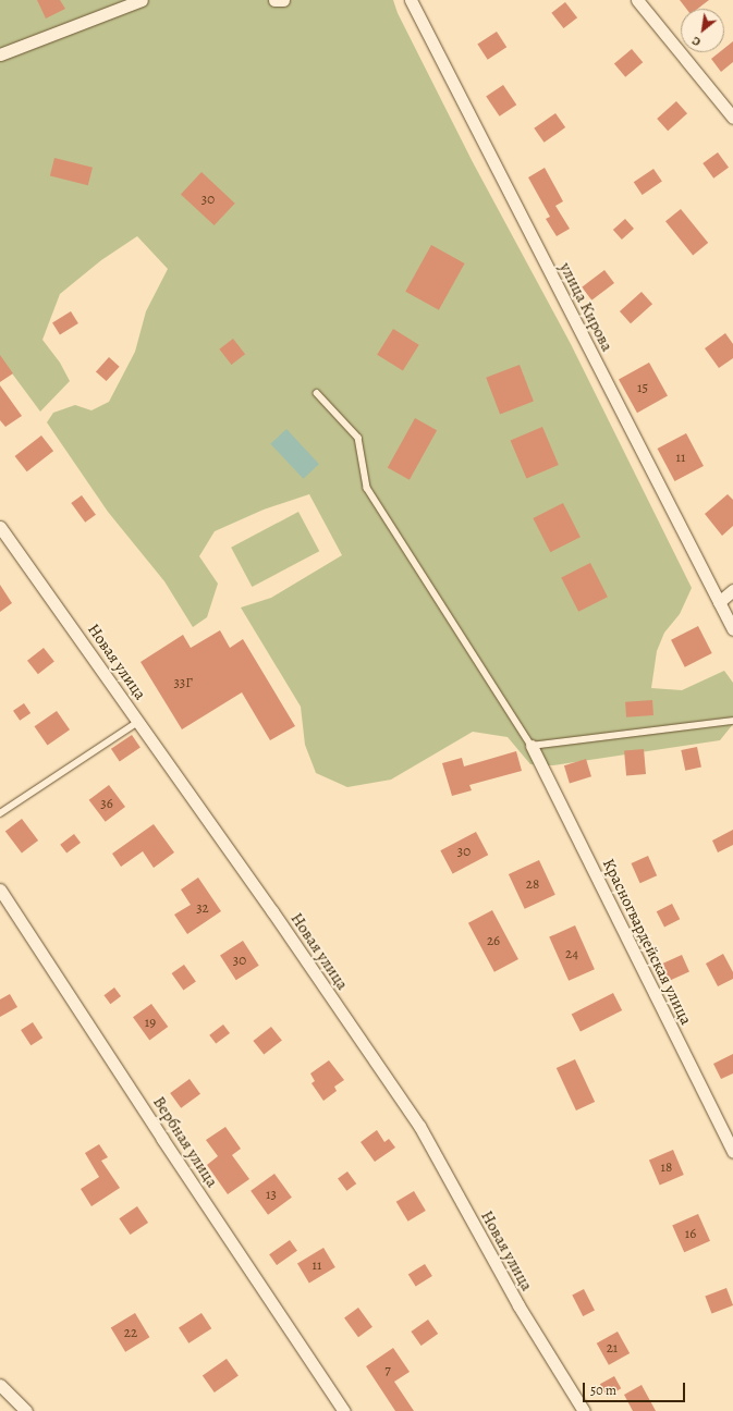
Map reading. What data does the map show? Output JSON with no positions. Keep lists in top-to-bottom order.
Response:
{
  "streets": {
    "street": [
      "улица Кирова",
      "Новая улица",
      "Красногвардейская улица",
      "Вербная улица"
    ]
  },
  "house_numbers": [
    "30",
    "15",
    "11",
    "33Г",
    "36",
    "30",
    "28",
    "32",
    "26",
    "24",
    "30",
    "19",
    "18",
    "13",
    "16",
    "11",
    "22",
    "21",
    "7"
  ],
  "scale_bar": "50 m",
  "north": "bottom left"
}
